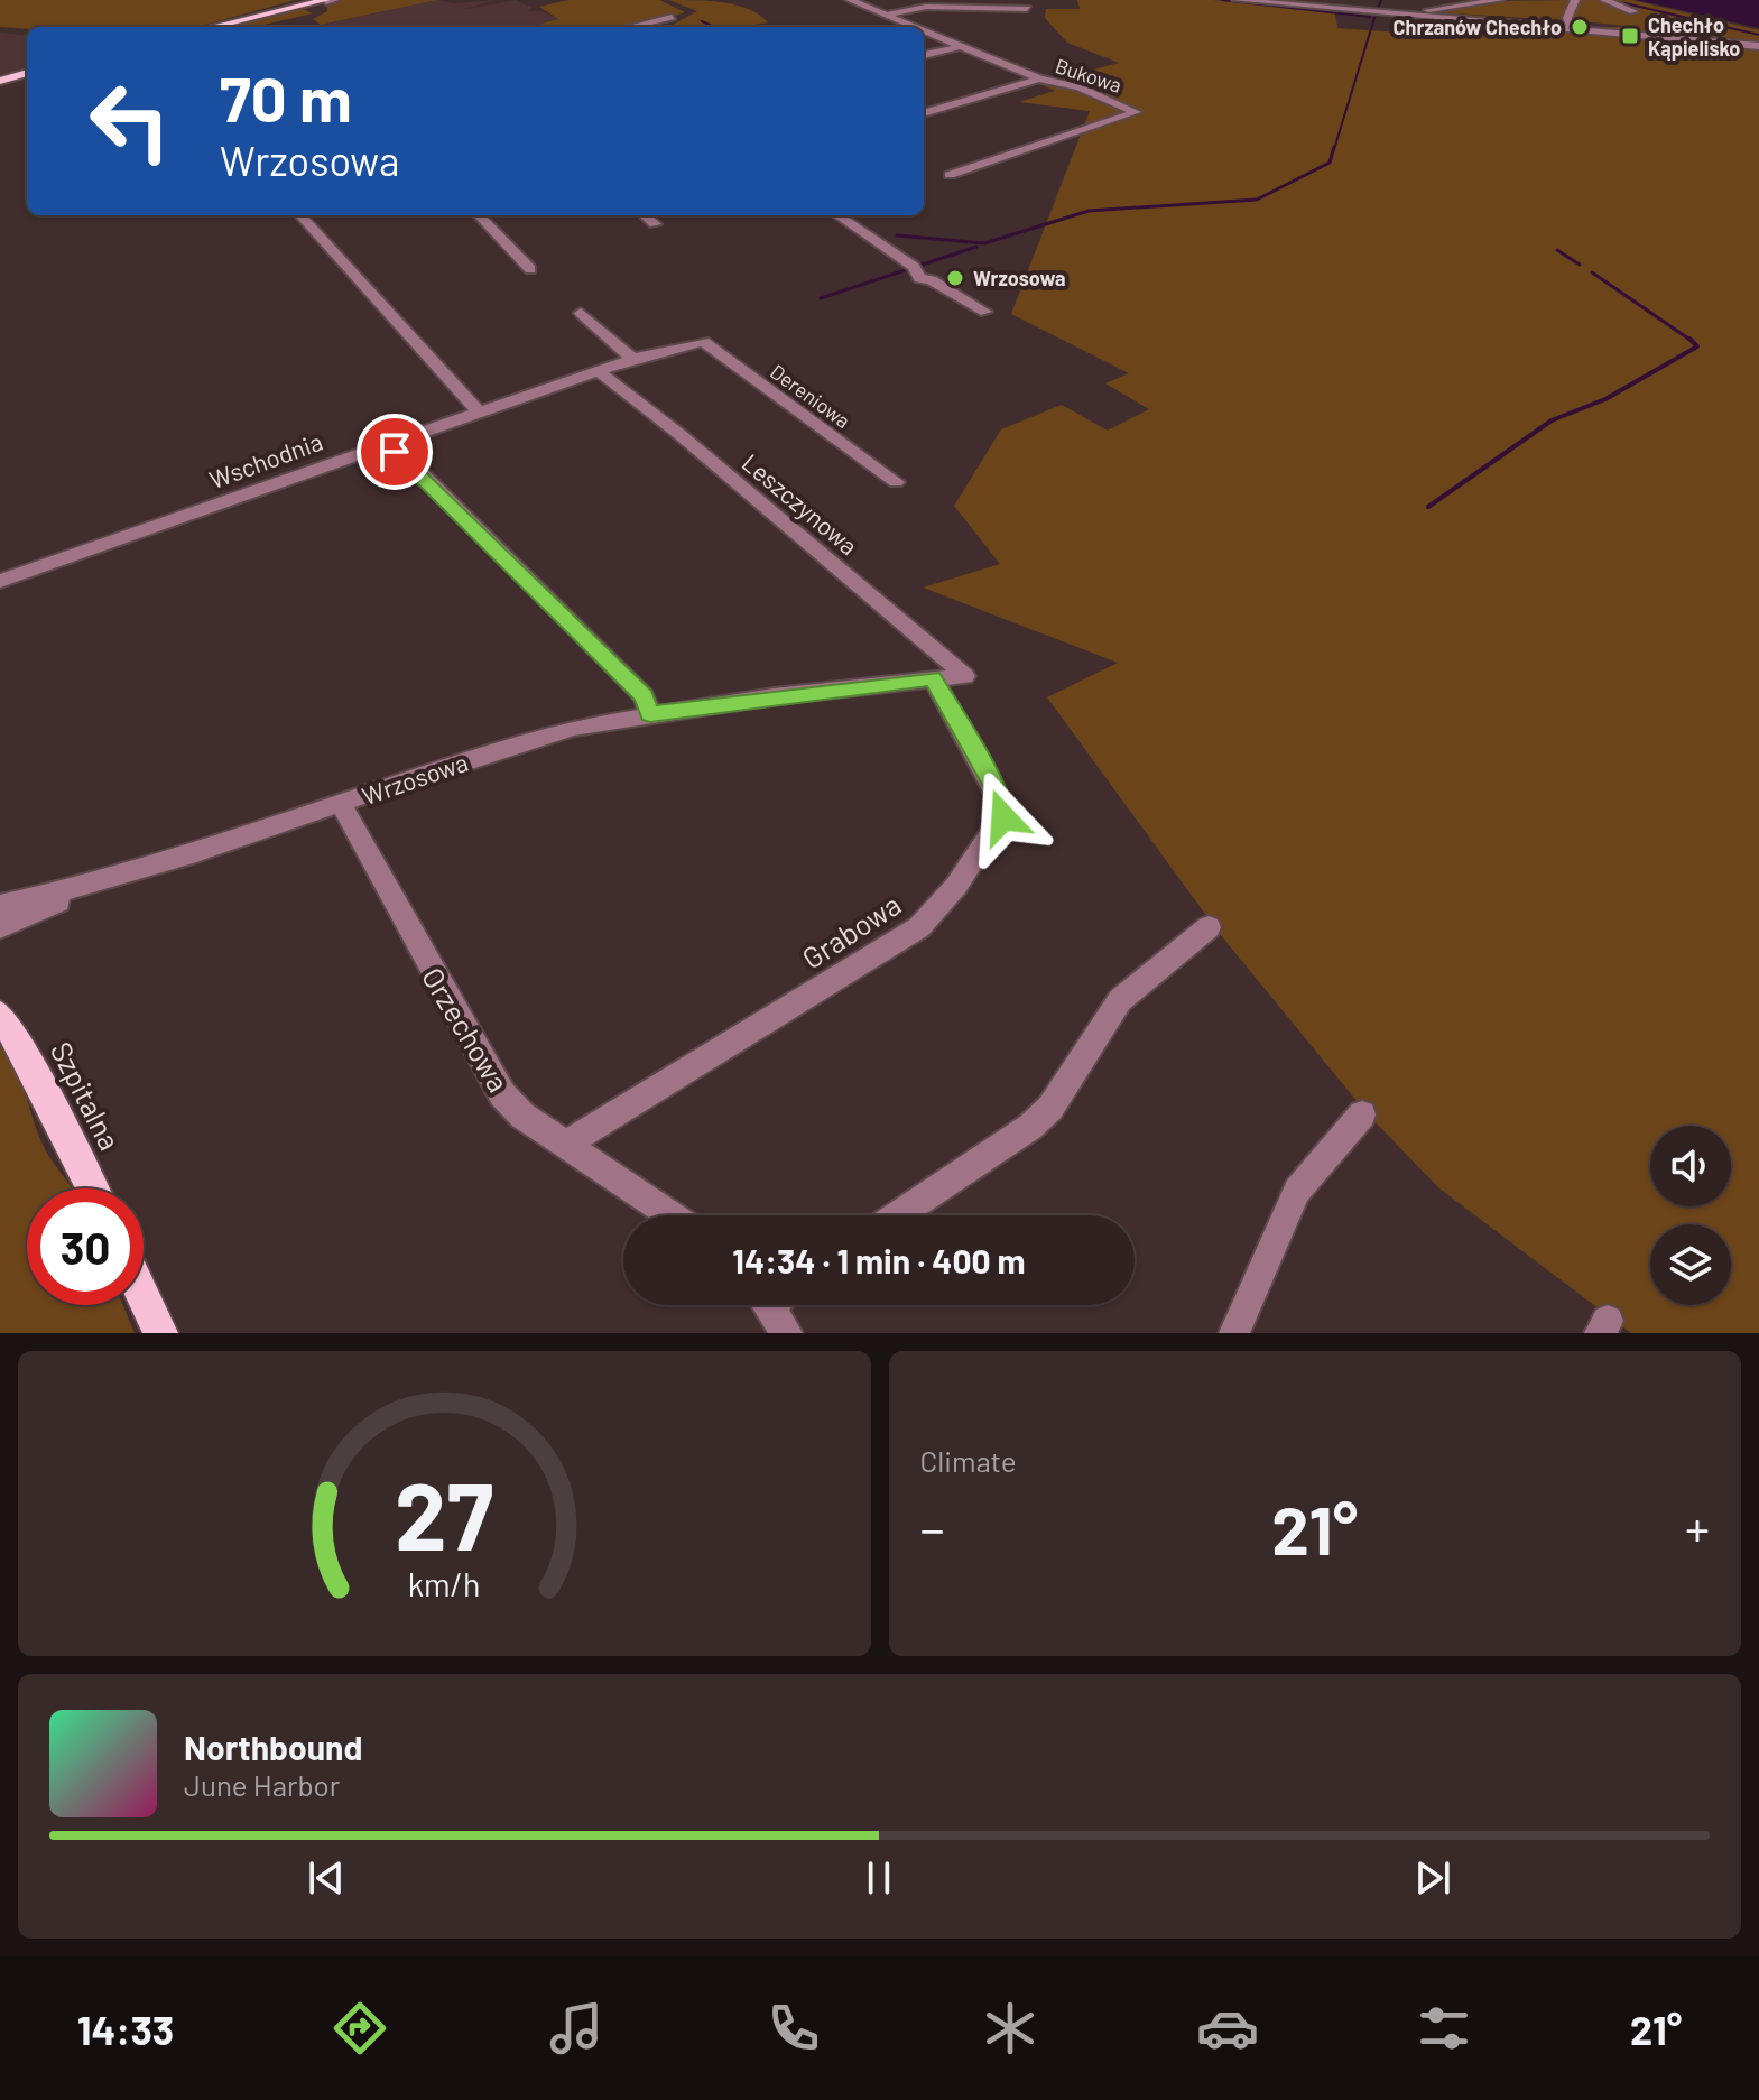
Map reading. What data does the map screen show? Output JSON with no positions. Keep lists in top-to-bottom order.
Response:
{
  "streets": {
    "main road": ["Szpitalna"],
    "street": [
      "Bukowa",
      "Dereniowa",
      "Wschodnia",
      "Leszczynowa",
      "Wrzosowa",
      "Grabowa",
      "Orzechowa"
    ]
  },
  "crossings": [
    ["Dereniowa", "Wschodnia"],
    ["Wschodnia", "Leszczynowa"],
    ["Leszczynowa", "Wrzosowa"],
    ["Wrzosowa", "Grabowa"],
    ["Wrzosowa", "Orzechowa"],
    ["Grabowa", "Orzechowa"]
  ],
  "places": {
    "other": ["Chrzanów Chechło", "Wrzosowa"],
    "transit": ["Chechło Kąpielisko"]
  },
  "page": {
    "turn": ["70 m", "Wrzosowa"],
    "limit": "30",
    "trip": "14:34 · 1 min · 400 m",
    "tile": "Climate",
    "heat": ["−", "21°", "+"],
    "song": ["Northbound", "June Harbor"],
    "tabs": ["14:33", "21°"],
    "gauge": ["27", "km/h"]
  }
}
